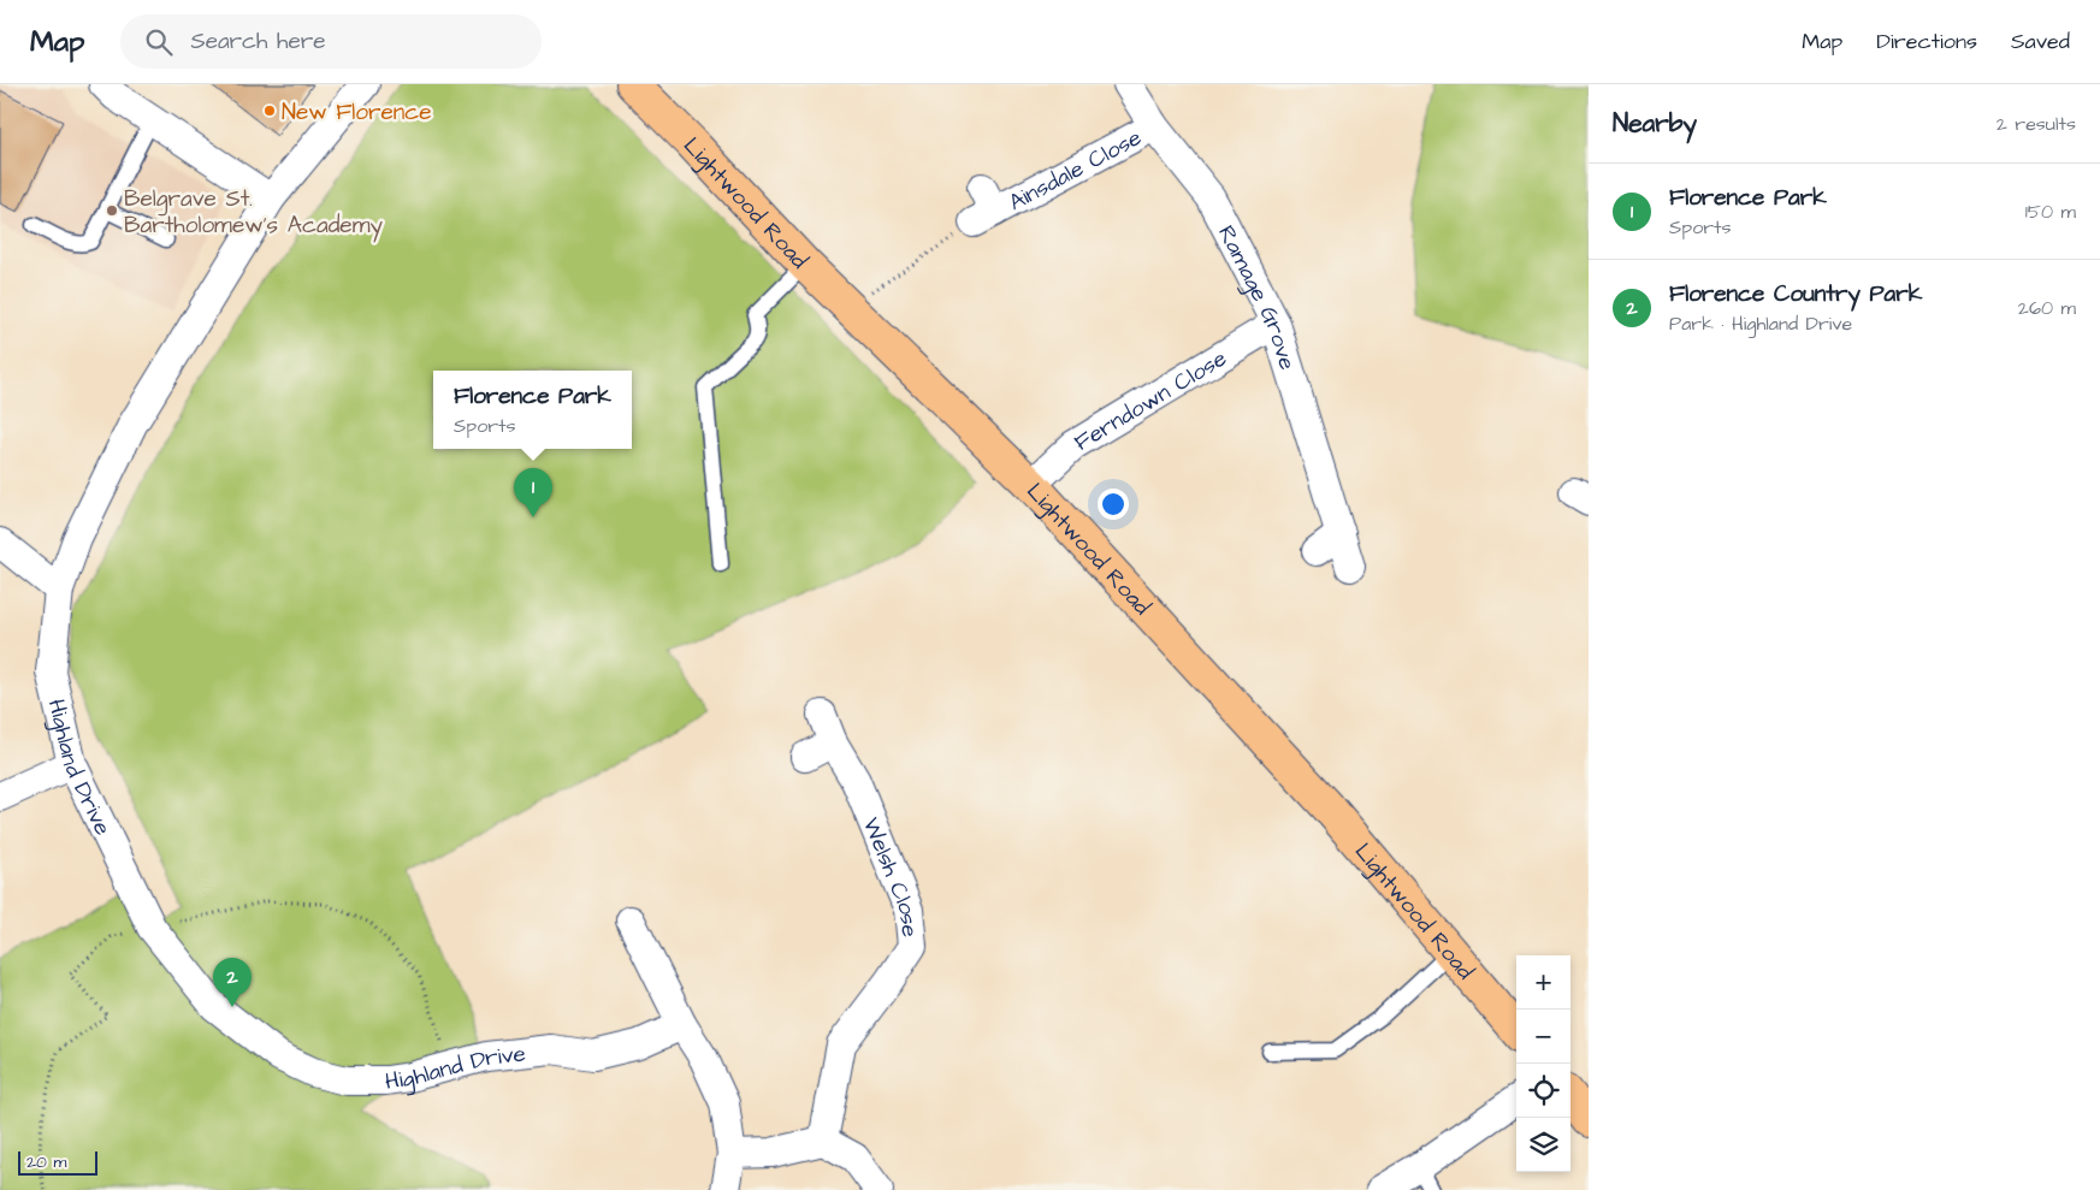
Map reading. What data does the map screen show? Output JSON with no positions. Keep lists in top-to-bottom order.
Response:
{
  "streets": {
    "main road": ["Lightwood Road"],
    "street": [
      "Ainsdale Close",
      "Ramage Grove",
      "Ferndown Close",
      "Highland Drive",
      "Welsh Close"
    ]
  },
  "crossings": [
    ["Ainsdale Close", "Ramage Grove"],
    ["Lightwood Road", "Ferndown Close"],
    ["Ramage Grove", "Ferndown Close"]
  ],
  "places": ["New Florence", "Belgrave St. Bartholomew's Academy"],
  "scale_bar": "20 m",
  "page": {
    "header": "Map",
    "search": "Search here",
    "nav": ["Map", "Directions", "Saved"],
    "heading": ["Nearby", "2 results"],
    "list": [
      {
        "mark": "1",
        "name": "Florence Park",
        "note": "Sports",
        "value": "150 m"
      },
      {
        "mark": "2",
        "name": "Florence Country Park",
        "note": "Park · Highland Drive",
        "value": "260 m"
      }
    ],
    "popup": ["Florence Park", "Sports"],
    "pins": ["1", "2"],
    "map_buttons": ["+", "−"],
    "scale": "20 m"
  }
}
